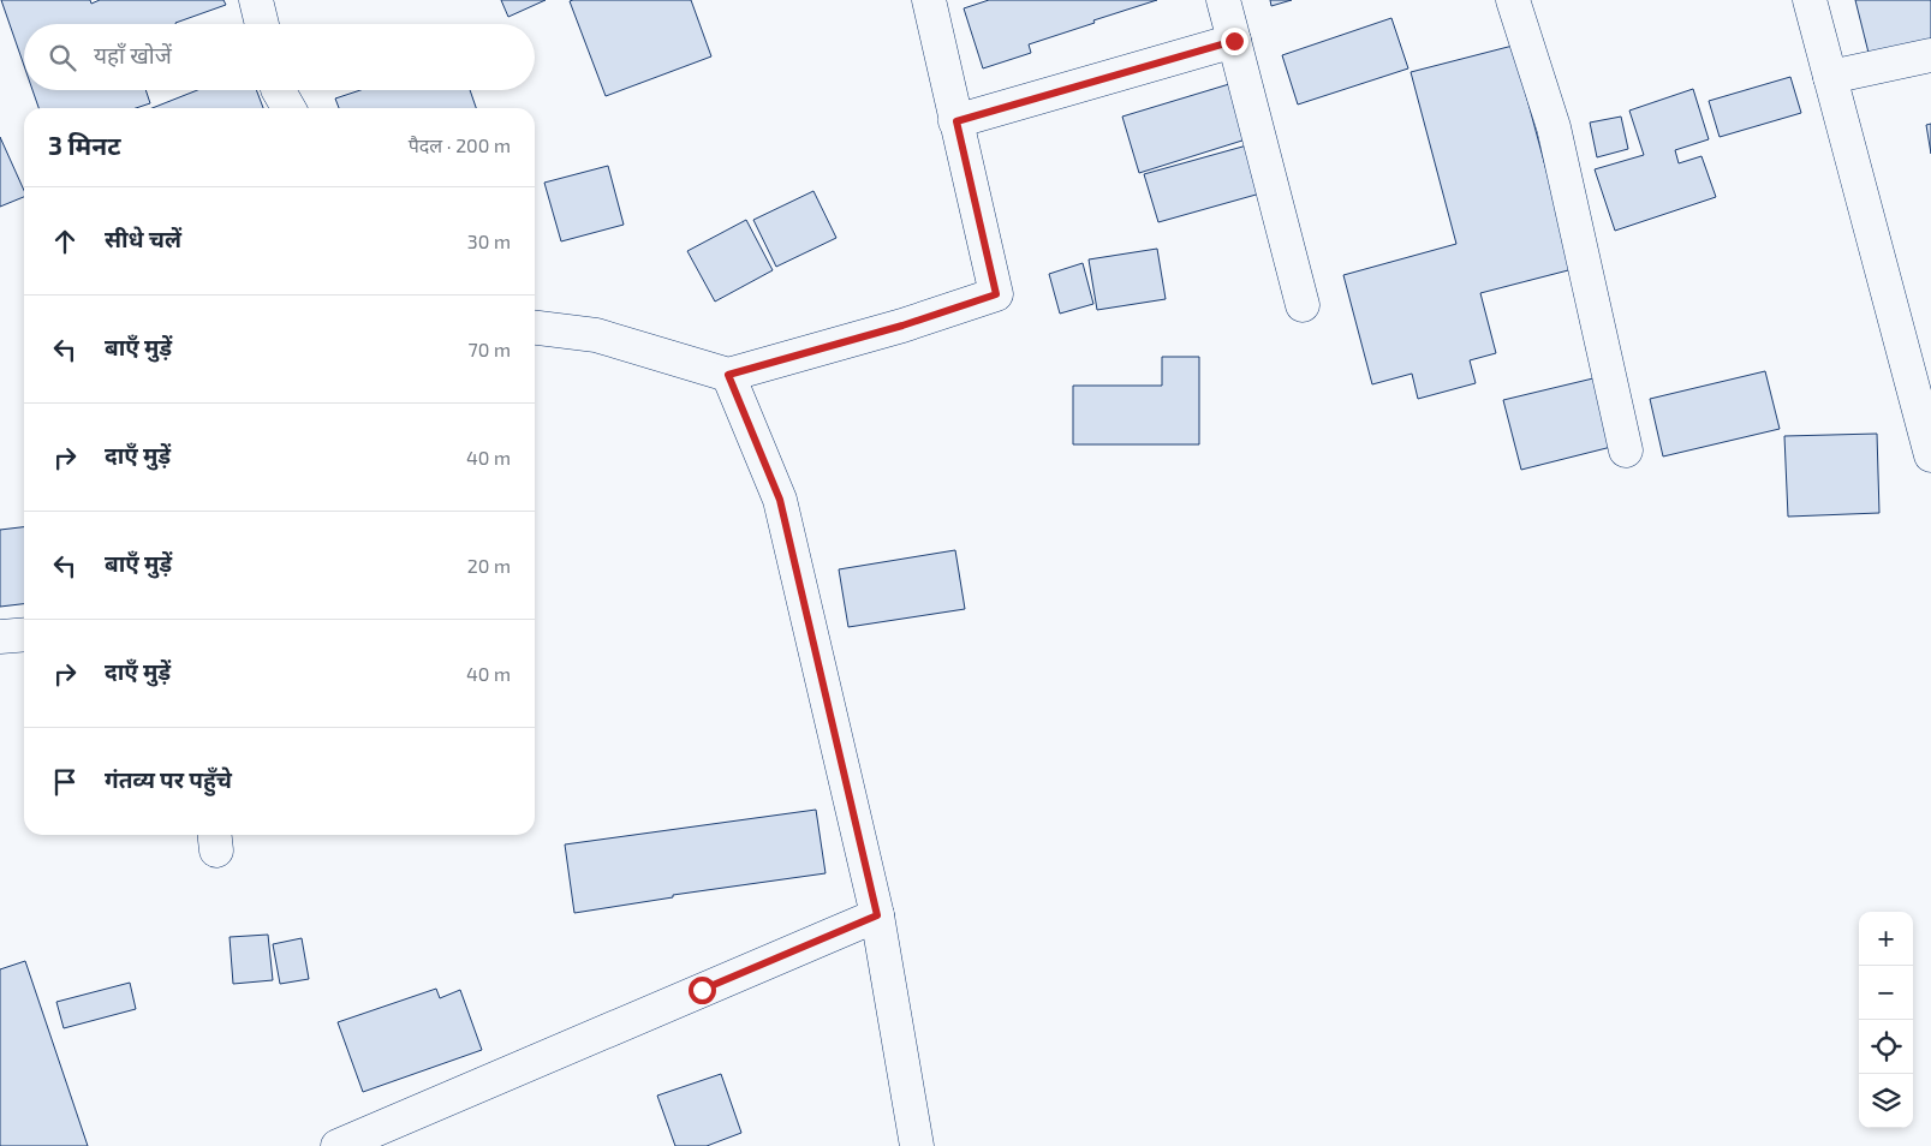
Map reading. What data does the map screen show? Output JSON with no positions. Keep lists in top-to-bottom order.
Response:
{
  "page": {
    "search": "यहाँ खोजें",
    "heading": ["3 मिनट", "पैदल · 200 m"],
    "list": [
      ["सीधे चलें", "30 m"],
      ["बाएँ मुड़ें", "70 m"],
      ["दाएँ मुड़ें", "40 m"],
      ["बाएँ मुड़ें", "20 m"],
      ["दाएँ मुड़ें", "40 m"],
      "गंतव्य पर पहुँचे"
    ],
    "map_buttons": ["+", "−"]
  }
}
